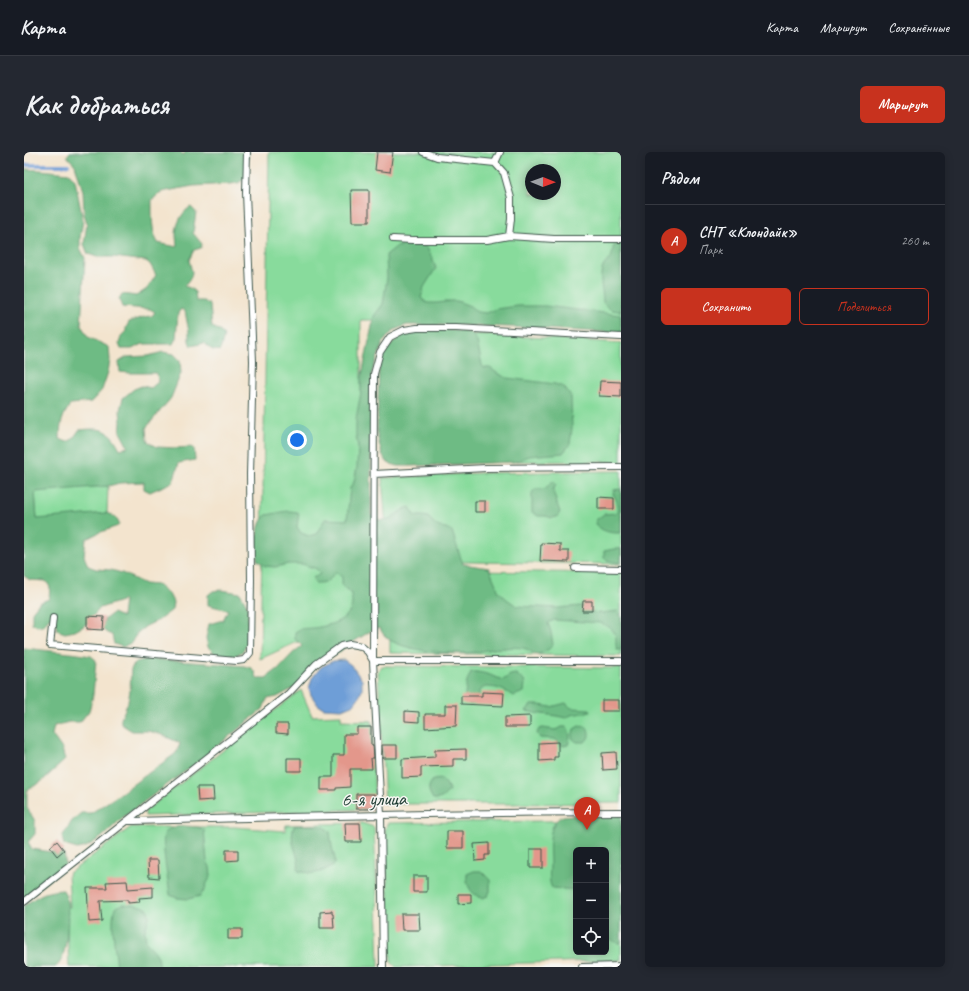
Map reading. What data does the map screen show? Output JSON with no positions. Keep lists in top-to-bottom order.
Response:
{
  "streets": {
    "lane": ["6-я улица"]
  },
  "north": "right",
  "page": {
    "header": "Карта",
    "nav": ["Карта", "Маршрут", "Сохранённые"],
    "buttons": [
      "Маршрут",
      ["Сохранить", "Поделиться"]
    ],
    "title": "Как добраться",
    "heading": "Рядом",
    "list": [
      {
        "mark": "A",
        "name": "СНТ «Клондайк»",
        "note": "Парк",
        "value": "260 m"
      }
    ],
    "pins": "A",
    "map_buttons": ["+", "−"]
  }
}
